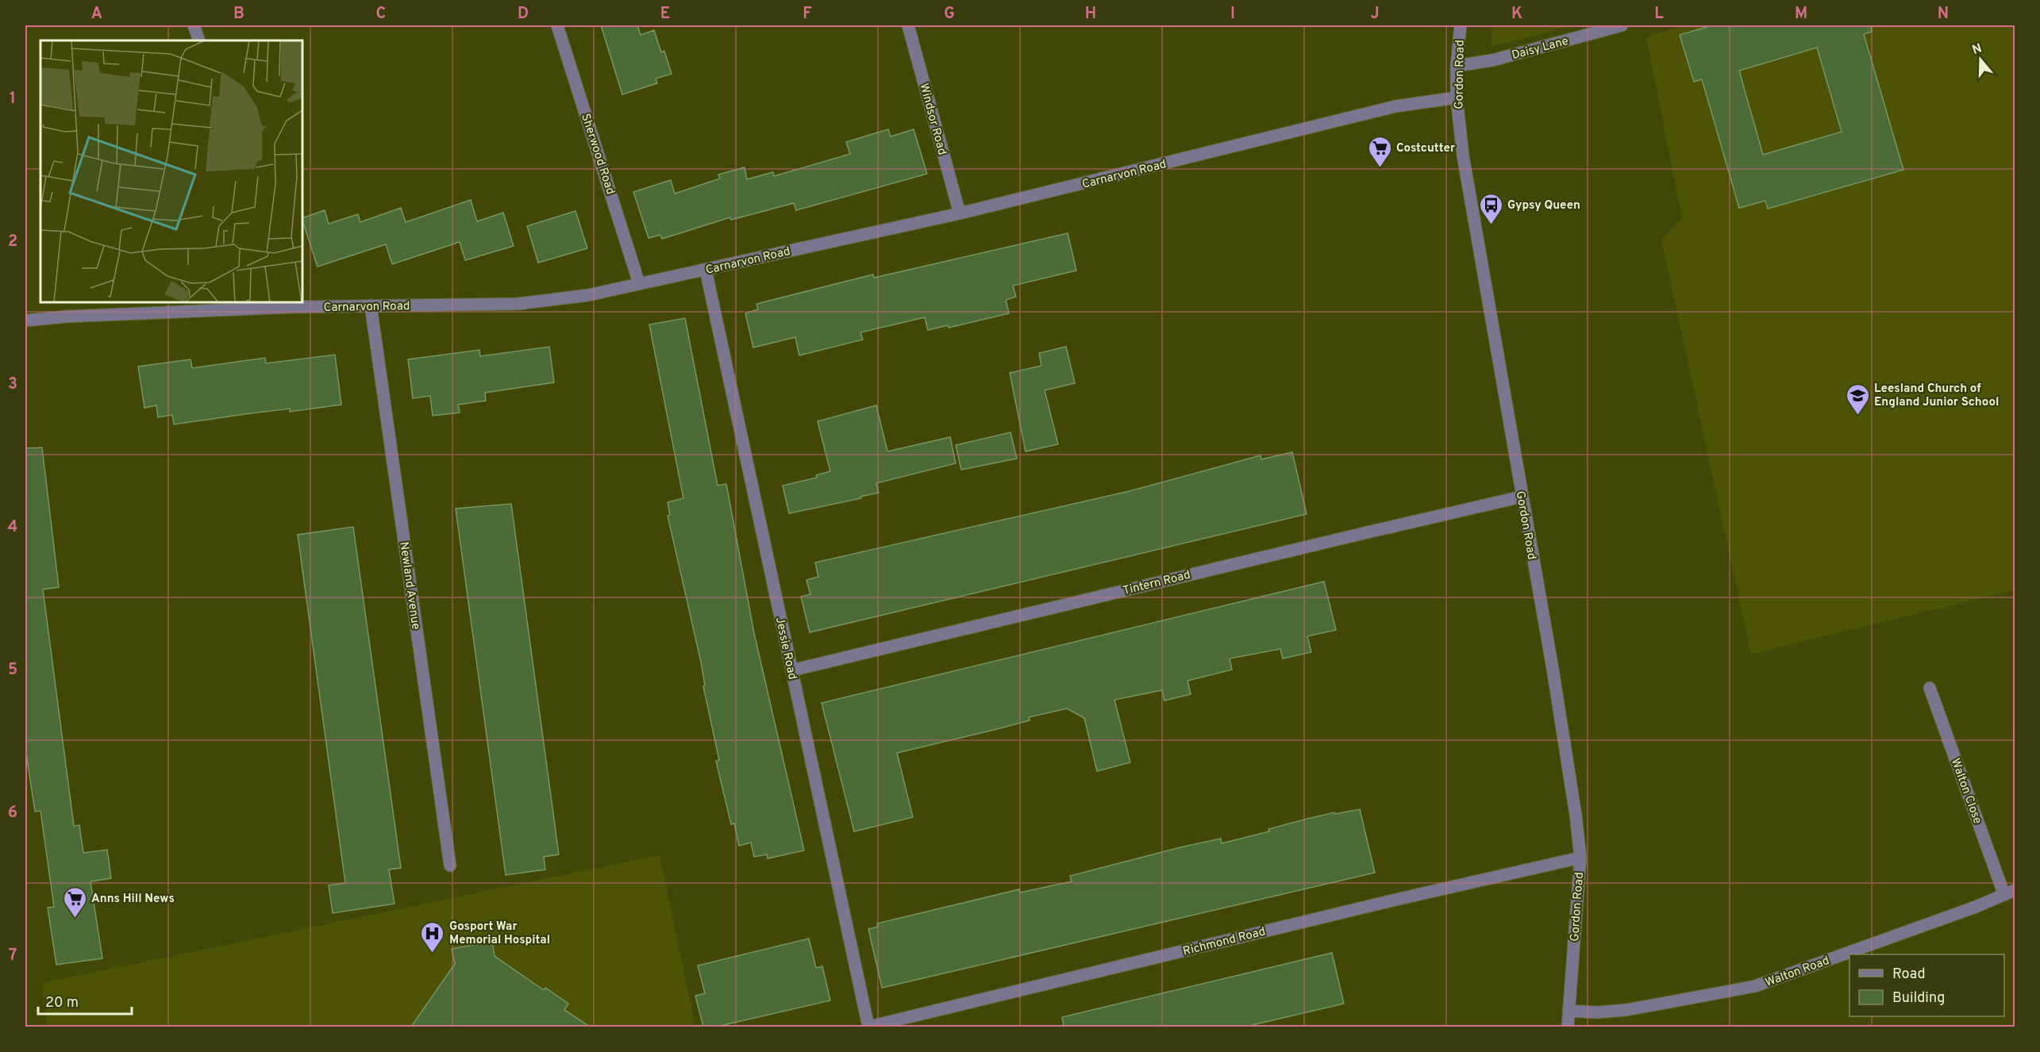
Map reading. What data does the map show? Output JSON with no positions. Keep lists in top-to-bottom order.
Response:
{
  "streets": {
    "street": [
      "Daisy Lane",
      "Gordon Road",
      "Windsor Road",
      "Sherwood Road",
      "Carnarvon Road",
      "Tintern Road",
      "Newland Avenue",
      "Jessie Road",
      "Walton Close",
      "Richmond Road",
      "Walton Road"
    ]
  },
  "crossings": [
    ["Daisy Lane", "Gordon Road"],
    ["Gordon Road", "Carnarvon Road"],
    ["Gordon Road", "Tintern Road"],
    ["Gordon Road", "Richmond Road"],
    ["Gordon Road", "Walton Road"],
    ["Windsor Road", "Carnarvon Road"],
    ["Sherwood Road", "Carnarvon Road"],
    ["Carnarvon Road", "Newland Avenue"],
    ["Carnarvon Road", "Jessie Road"],
    ["Tintern Road", "Jessie Road"],
    ["Jessie Road", "Richmond Road"],
    ["Walton Close", "Walton Road"]
  ],
  "places": {
    "supermarket": ["Costcutter", "Anns Hill News"],
    "bus stop": ["Gypsy Queen"],
    "school or university": ["Leesland Church of England Junior School"],
    "hospital": ["Gosport War Memorial Hospital"]
  },
  "legend": ["Road", "Building"],
  "scale_bar": "20 m",
  "north": "top",
  "grid": {
    "columns": [
      "A",
      "B",
      "C",
      "D",
      "E",
      "F",
      "G",
      "H",
      "I",
      "J",
      "K",
      "L",
      "M",
      "N"
    ],
    "rows": [
      "1",
      "2",
      "3",
      "4",
      "5",
      "6",
      "7"
    ]
  }
}
